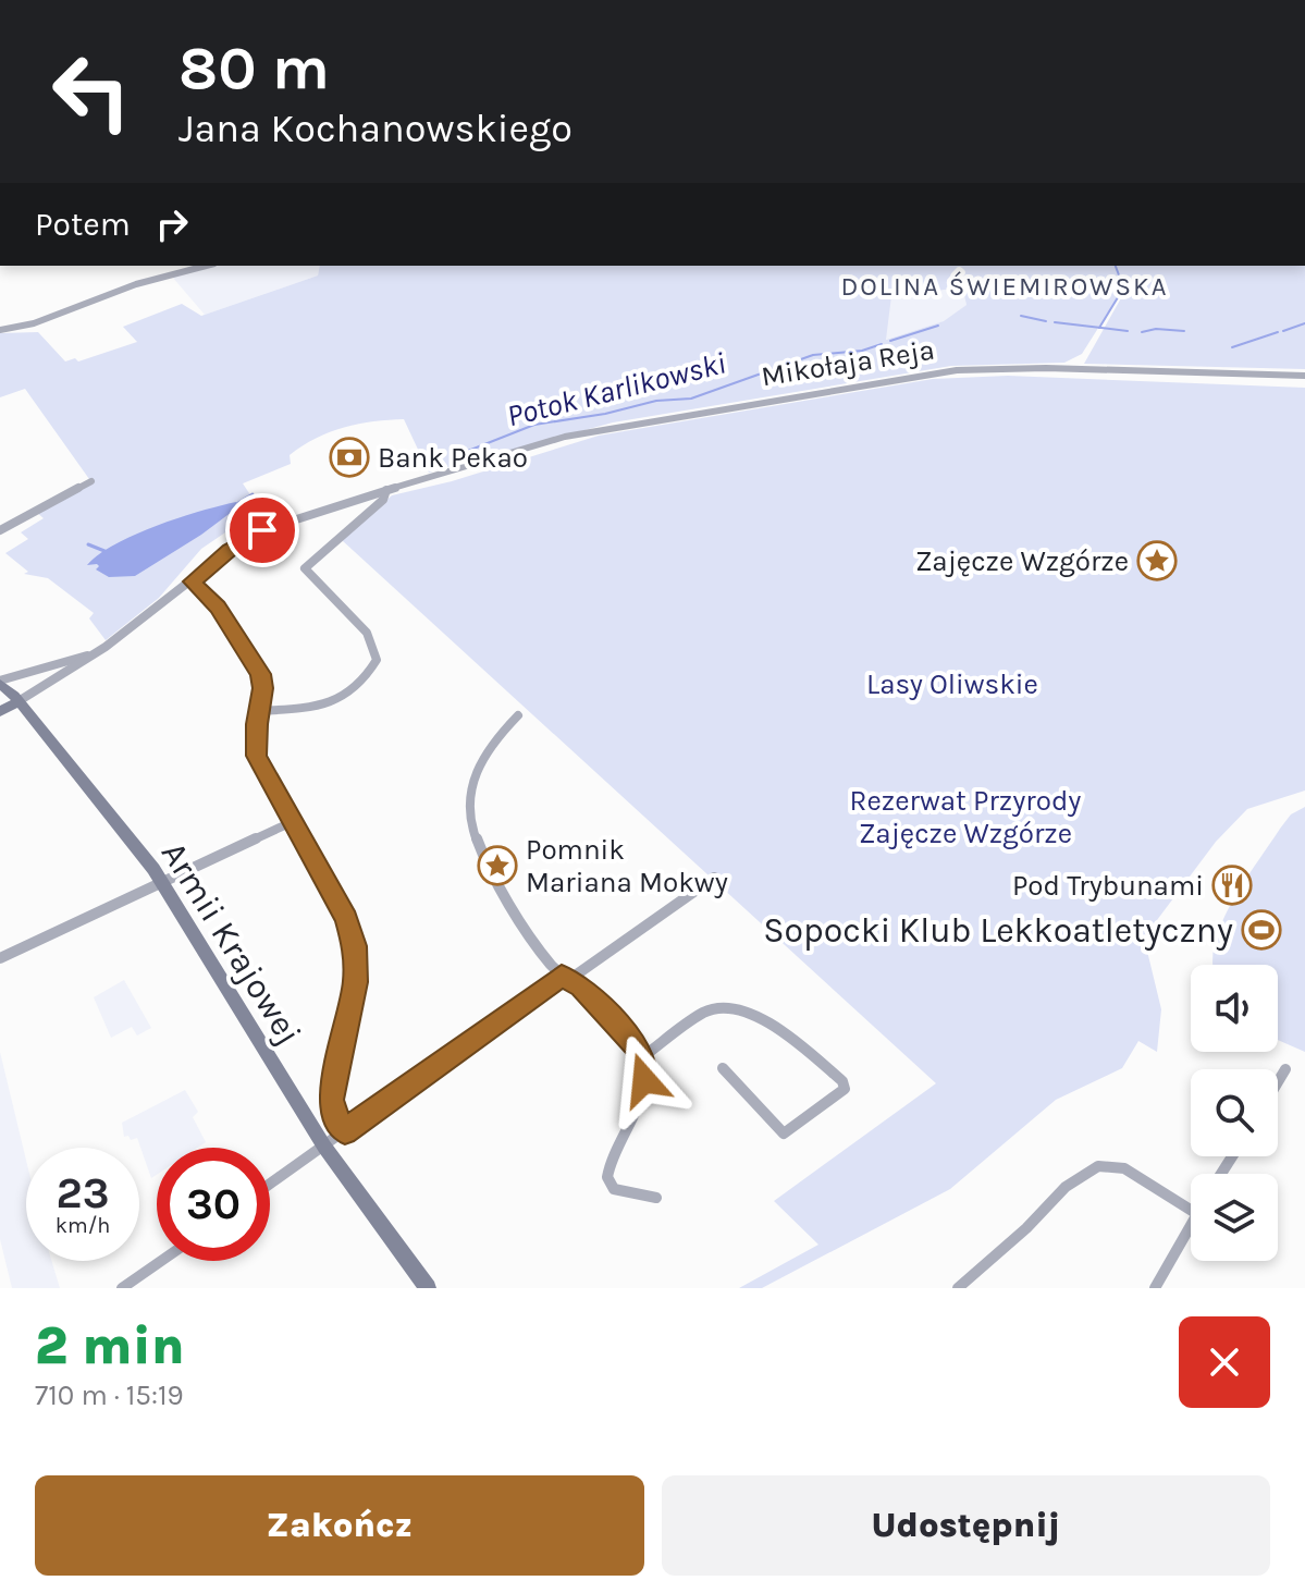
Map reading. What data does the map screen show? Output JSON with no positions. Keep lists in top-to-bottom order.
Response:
{
  "streets": {
    "street": ["Mikołaja Reja", "Armii Krajowej"]
  },
  "crossings": [
    ["Mikołaja Reja", "Armii Krajowej"]
  ],
  "districts": ["DOLINA ŚWIEMIROWSKA"],
  "water": ["Potok Karlikowski"],
  "parks": ["Lasy Oliwskie", "Rezerwat Przyrody Zajęcze Wzgórze"],
  "places": {
    "bank": ["Bank Pekao"],
    "place": ["Zajęcze Wzgórze", "Pomnik Mariana Mokwy"],
    "restaurant": ["Pod Trybunami"],
    "sports": ["Sopocki Klub Lekkoatletyczny"]
  },
  "page": {
    "turn": ["80 m", "Jana Kochanowskiego"],
    "then": "Potem",
    "speed": "23 km/h",
    "limit": "30",
    "heading": ["2 min", "710 m · 15:19"],
    "buttons": ["Zakończ", "Udostępnij"]
  }
}
